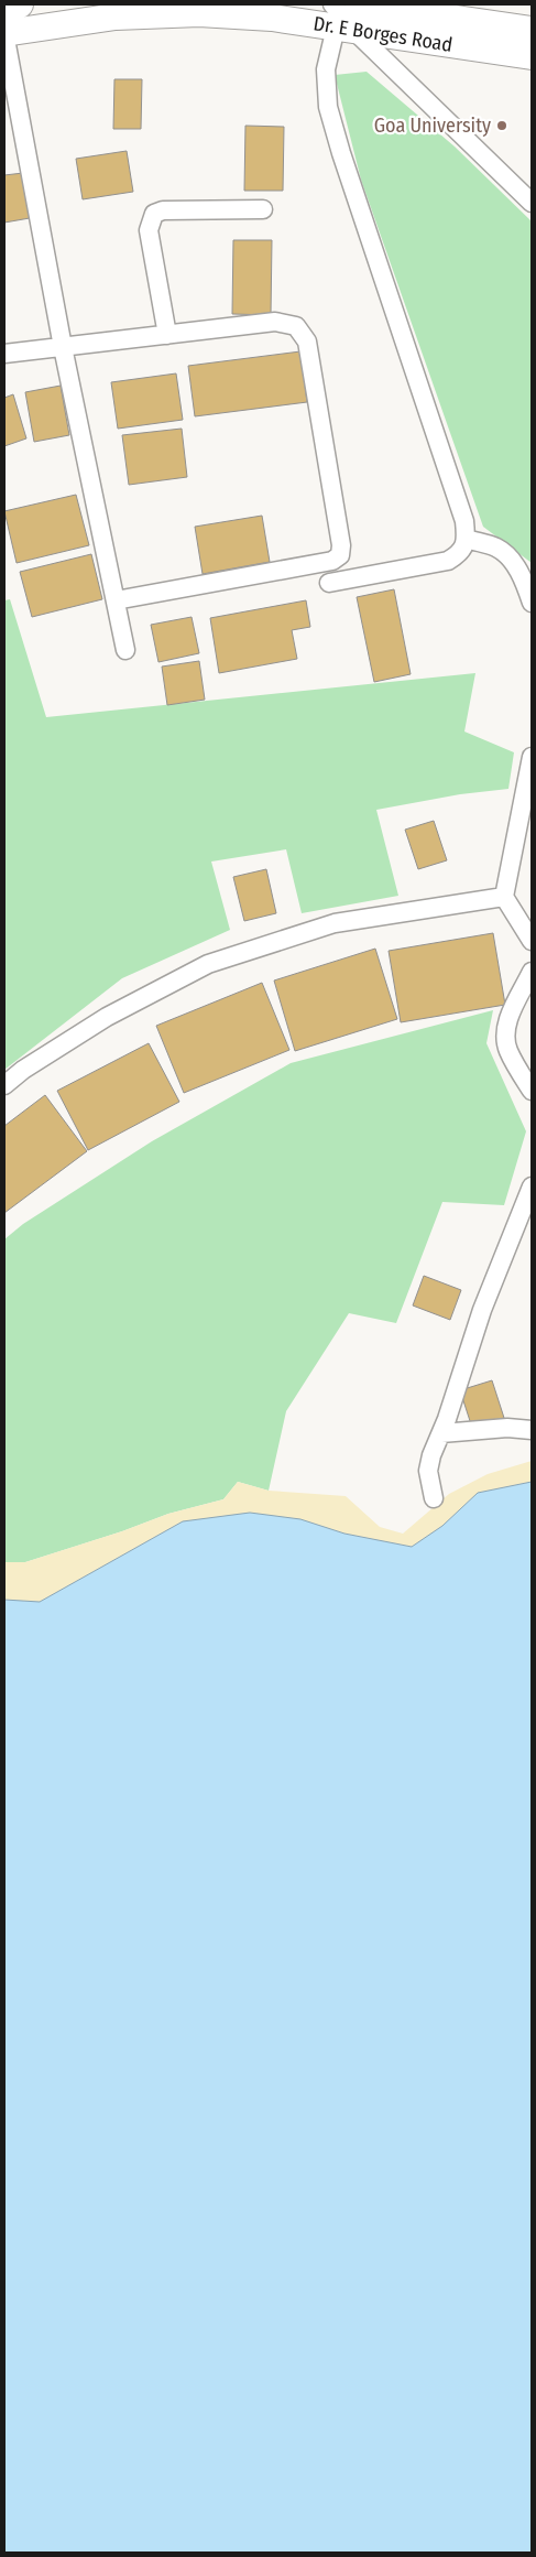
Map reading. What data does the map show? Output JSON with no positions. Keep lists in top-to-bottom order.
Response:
{
  "streets": {
    "main road": ["Dr. E Borges Road"]
  },
  "places": ["Goa University"]
}
